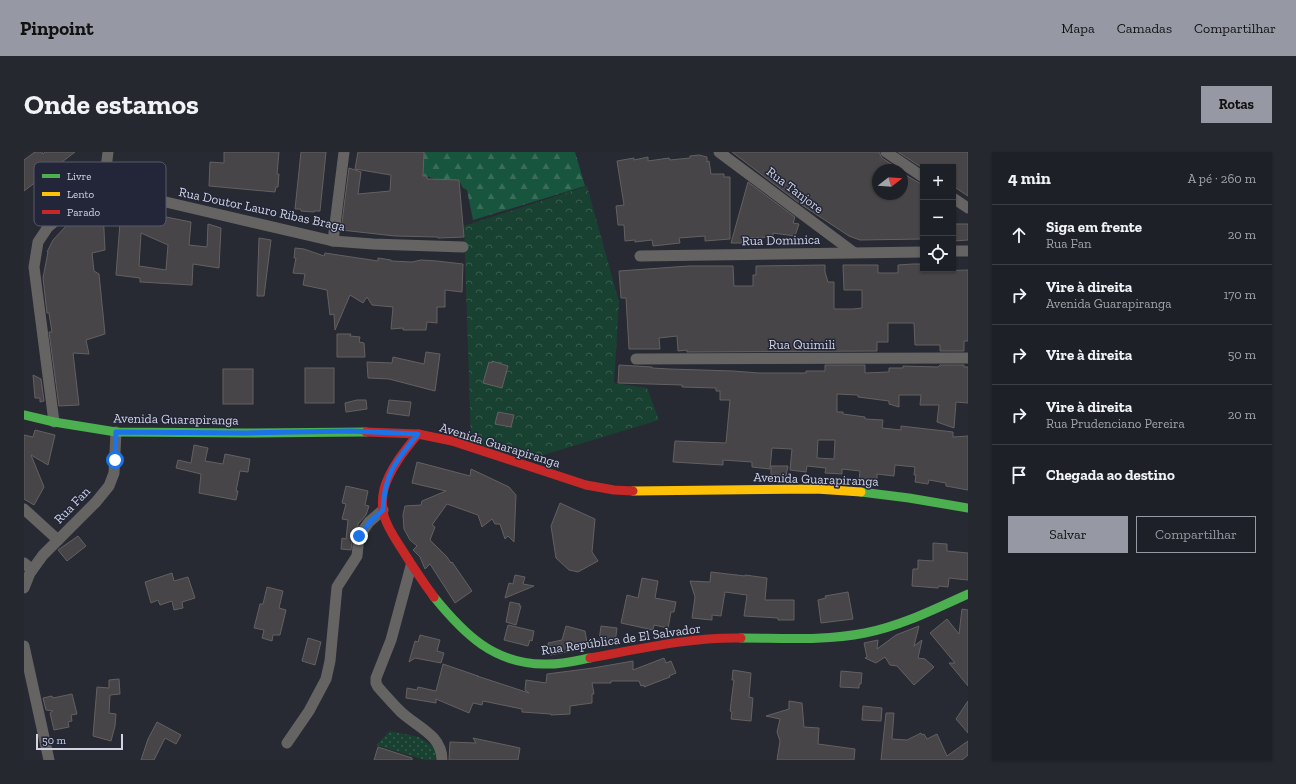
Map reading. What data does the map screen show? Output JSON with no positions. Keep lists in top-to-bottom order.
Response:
{
  "streets": {
    "main road": ["Avenida Guarapiranga", "Rua República de El Salvador"],
    "street": [
      "Rua Tanjore",
      "Rua Doutor Lauro Ribas Braga",
      "Rua Dominica",
      "Rua Quimili",
      "Rua Fan"
    ]
  },
  "crossings": [
    ["Rua Tanjore", "Rua Dominica"],
    ["Rua Doutor Lauro Ribas Braga", "Avenida Guarapiranga"],
    ["Avenida Guarapiranga", "Rua Fan"],
    ["Avenida Guarapiranga", "Rua República de El Salvador"]
  ],
  "legend": ["Livre", "Lento", "Parado"],
  "scale_bar": "50 m",
  "north": "right",
  "page": {
    "header": "Pinpoint",
    "nav": ["Mapa", "Camadas", "Compartilhar"],
    "buttons": [
      "Rotas",
      ["Salvar", "Compartilhar"]
    ],
    "title": "Onde estamos",
    "heading": ["4 min", "A pé · 260 m"],
    "map_buttons": ["+", "−"],
    "list": [
      ["Siga em frente", "Rua Fan", "20 m"],
      ["Vire à direita", "Avenida Guarapiranga", "170 m"],
      ["Vire à direita", "50 m"],
      ["Vire à direita", "Rua Prudenciano Pereira", "20 m"],
      "Chegada ao destino"
    ],
    "scale": "50 m"
  }
}
